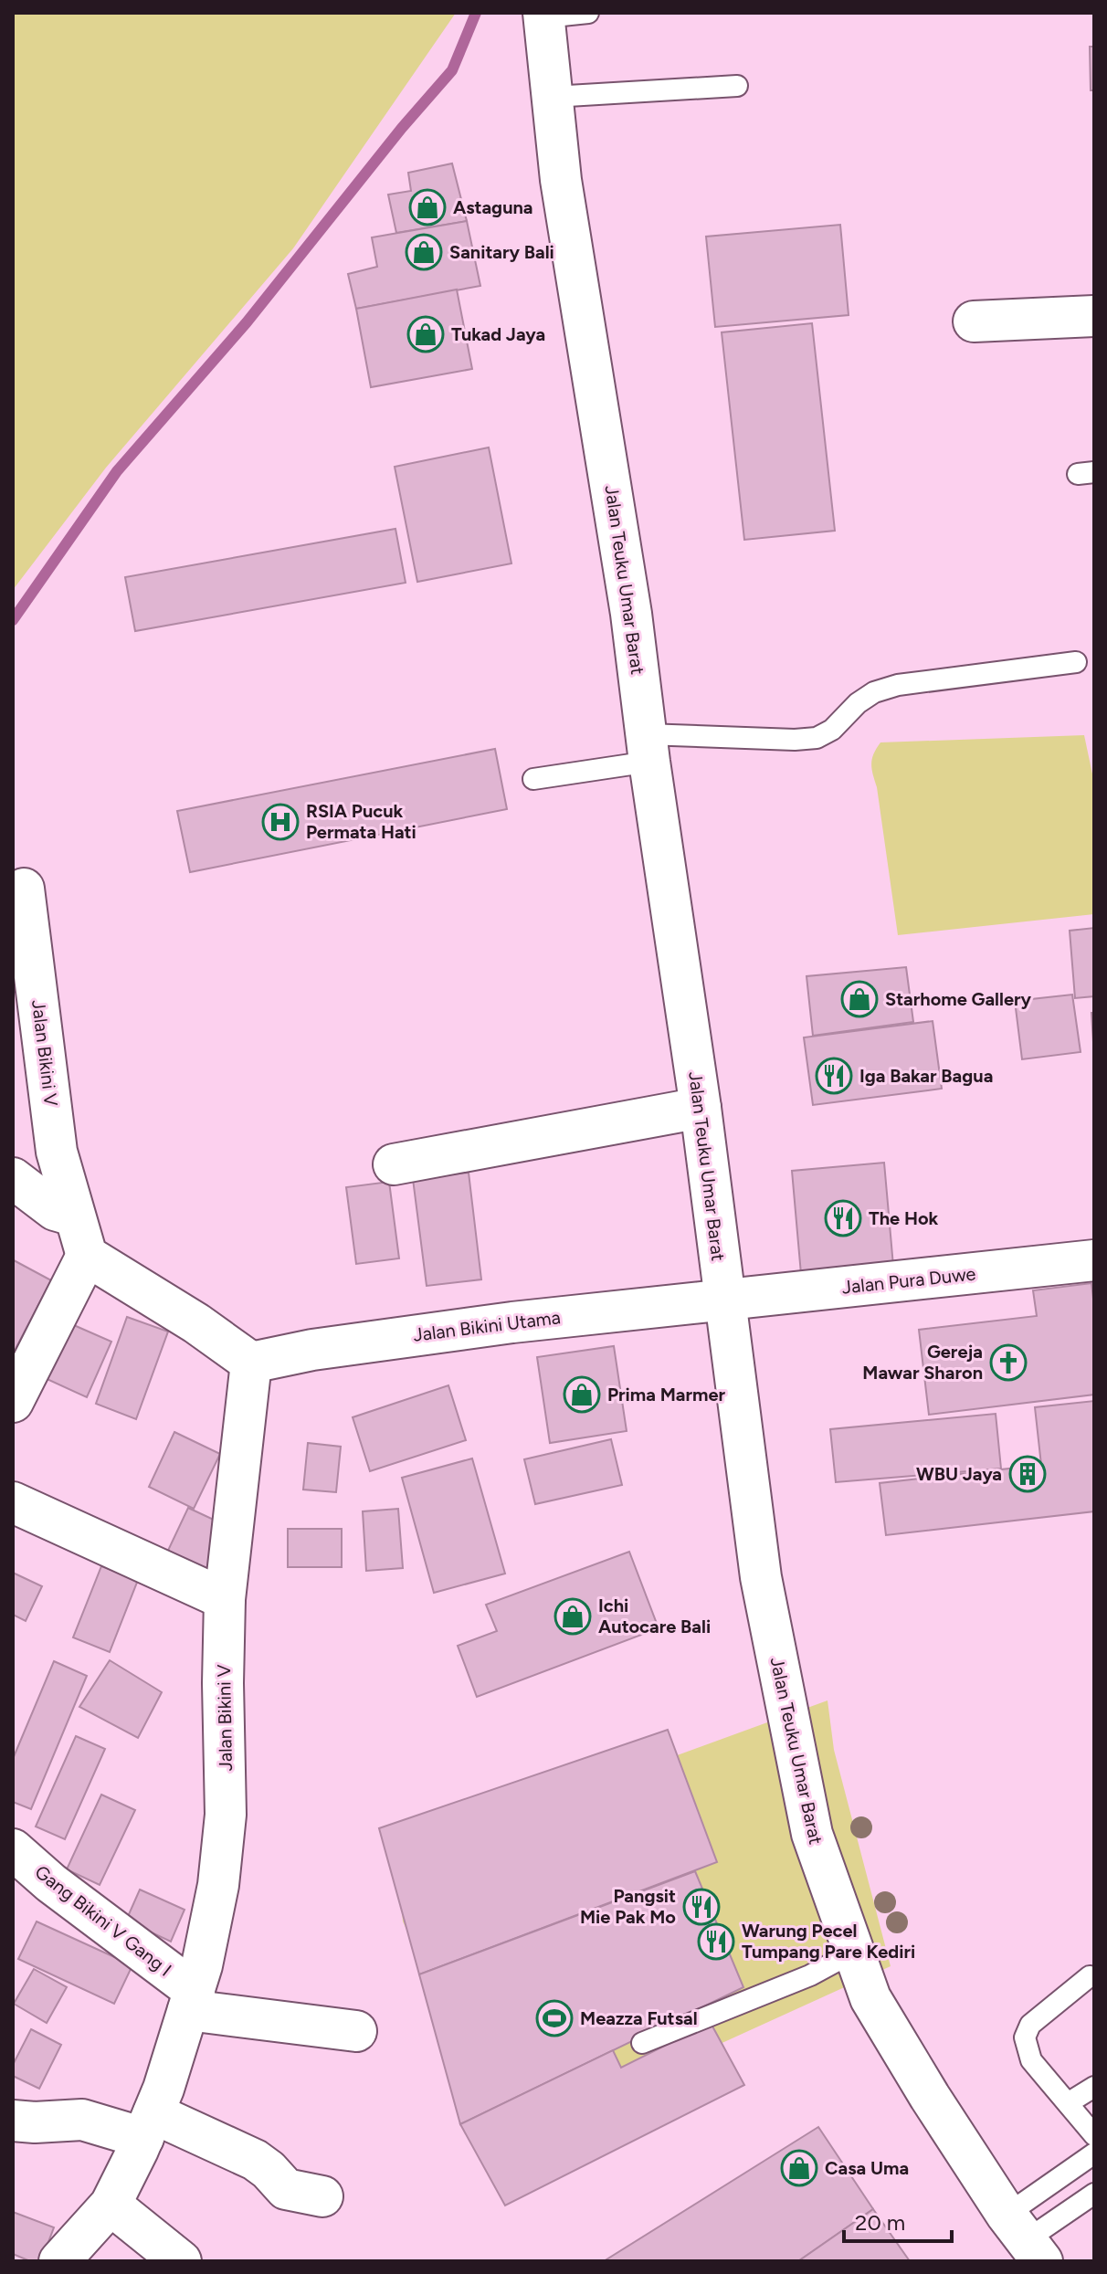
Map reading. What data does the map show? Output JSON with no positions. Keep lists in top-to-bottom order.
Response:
{
  "streets": {
    "street": [
      "Jalan Teuku Umar Barat",
      "Jalan Bikini V",
      "Jalan Pura Duwe",
      "Jalan Bikini Utama",
      "Gang Bikini V Gang I"
    ]
  },
  "crossings": [
    ["Jalan Teuku Umar Barat", "Jalan Pura Duwe"],
    ["Jalan Teuku Umar Barat", "Jalan Bikini Utama"],
    ["Jalan Bikini V", "Jalan Bikini Utama"],
    ["Jalan Bikini V", "Gang Bikini V Gang I"],
    ["Jalan Pura Duwe", "Jalan Bikini Utama"]
  ],
  "places": {
    "shop": [
      "Astaguna",
      "Sanitary Bali",
      "Tukad Jaya",
      "Starhome Gallery",
      "Prima Marmer",
      "Ichi Autocare Bali",
      "Casa Uma"
    ],
    "hospital": ["RSIA Pucuk Permata Hati"],
    "restaurant": [
      "Iga Bakar Bagua",
      "The Hok",
      "Pangsit Mie Pak Mo",
      "Warung Pecel Tumpang Pare Kediri"
    ],
    "church": ["Gereja Mawar Sharon"],
    "building": ["WBU Jaya"],
    "sports": ["Meazza Futsal"]
  },
  "scale_bar": "20 m"
}
